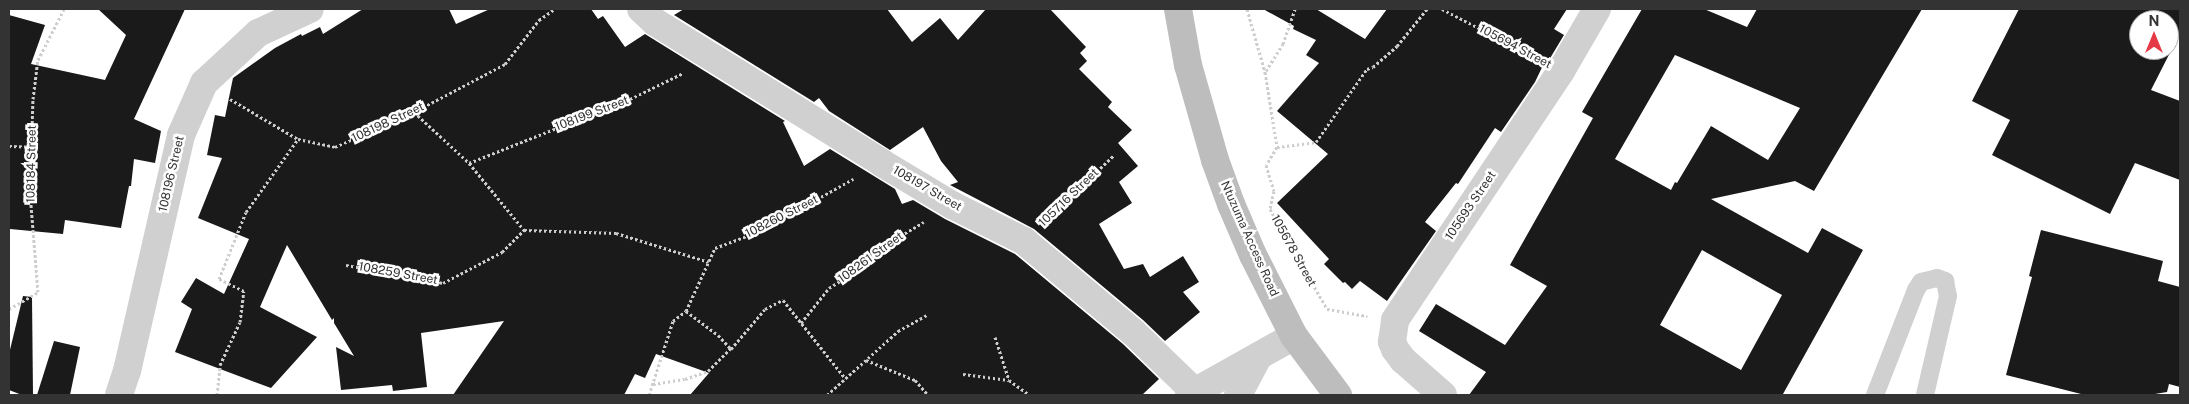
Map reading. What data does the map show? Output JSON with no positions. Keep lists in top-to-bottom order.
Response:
{
  "streets": {
    "street": [
      "108196 Street",
      "108197 Street",
      "105693 Street",
      "Ntuzuma Access Road"
    ],
    "path": [
      "105694 Street",
      "108199 Street",
      "108198 Street",
      "108184 Street",
      "105716 Street",
      "108260 Street",
      "105678 Street",
      "108261 Street",
      "108259 Street"
    ]
  },
  "crossings": [
    ["105694 Street", "105693 Street"],
    ["108199 Street", "108197 Street"],
    ["108198 Street", "108196 Street"],
    ["108197 Street", "105716 Street"],
    ["108197 Street", "108260 Street"],
    ["108197 Street", "108261 Street"],
    ["105693 Street", "105678 Street"]
  ],
  "north": "top"
}
